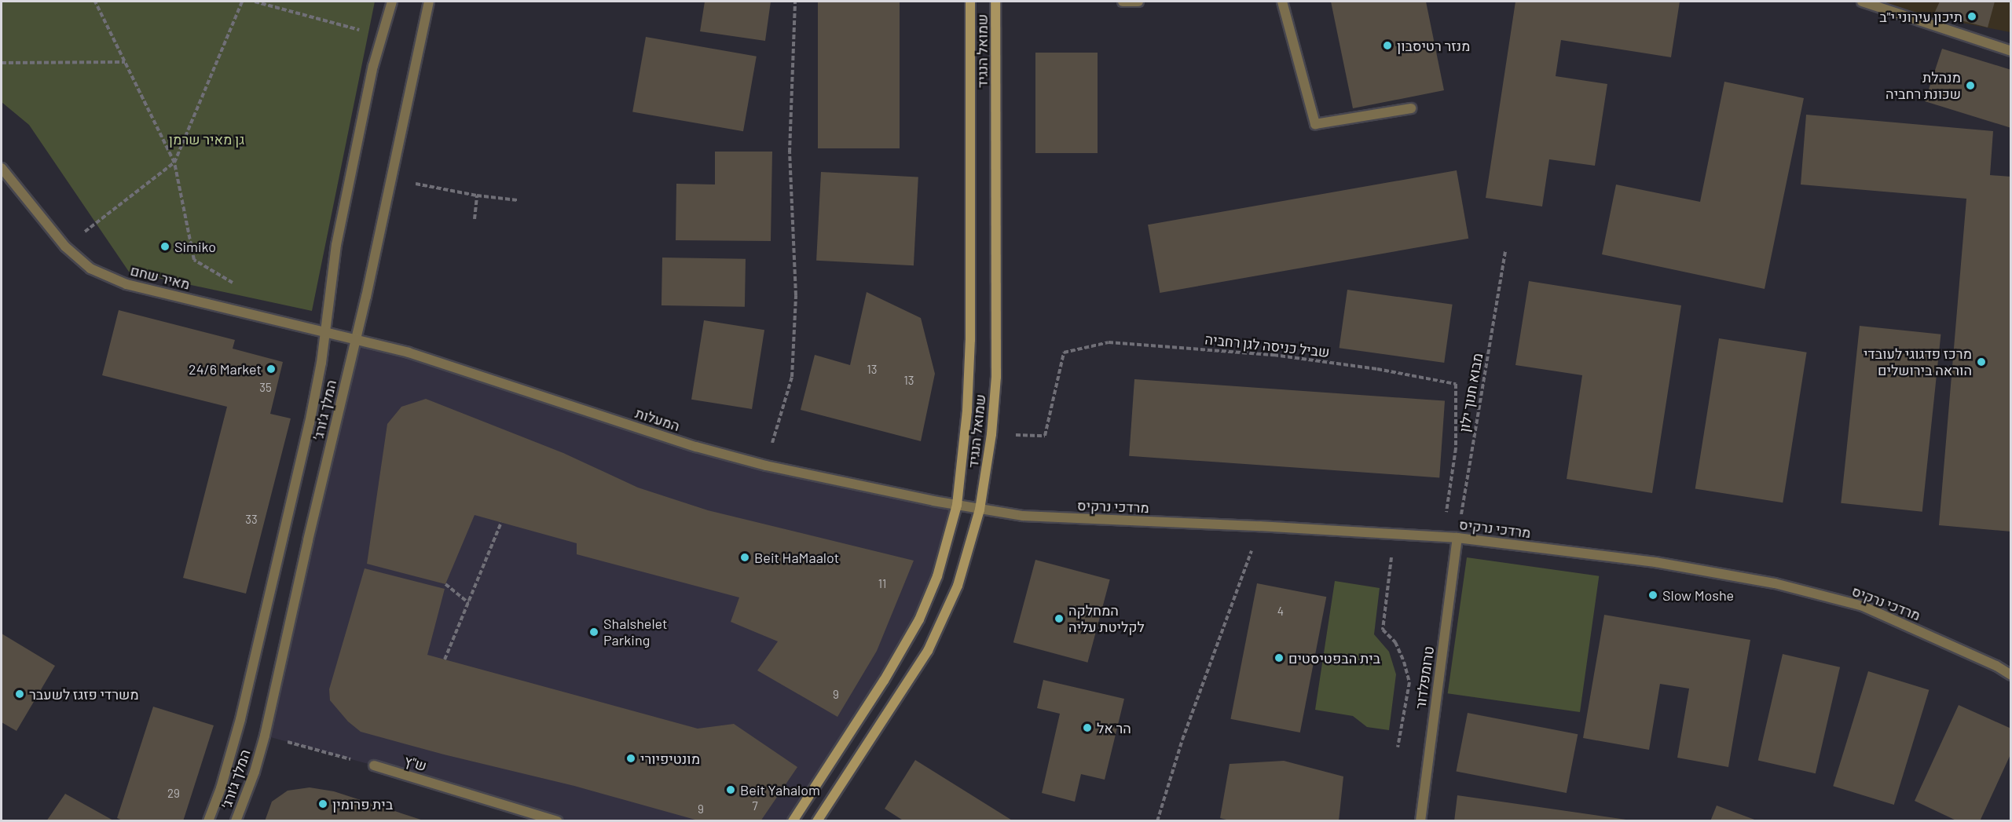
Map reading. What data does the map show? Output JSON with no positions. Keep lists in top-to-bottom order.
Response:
{
  "streets": {
    "street": [
      "שמואל הנגיד",
      "מאיר שחם",
      "המלך ג׳ורג׳",
      "המעלות",
      "מרדכי נרקיס",
      "טרומפלדור",
      "ש\"ץ"
    ],
    "path": ["שביל כניסה לגן רחביה", "מבוא חנוך ילון"]
  },
  "crossings": [
    ["שמואל הנגיד", "שביל כניסה לגן רחביה"],
    ["שמואל הנגיד", "המעלות"],
    ["שמואל הנגיד", "מרדכי נרקיס"],
    ["מאיר שחם", "המלך ג׳ורג׳"],
    ["מאיר שחם", "המעלות"],
    ["שביל כניסה לגן רחביה", "מבוא חנוך ילון"],
    ["מבוא חנוך ילון", "מרדכי נרקיס"],
    ["מבוא חנוך ילון", "טרומפלדור"],
    ["המלך ג׳ורג׳", "המעלות"],
    ["המעלות", "מרדכי נרקיס"],
    ["מרדכי נרקיס", "טרומפלדור"]
  ],
  "parks": ["גן מאיר שרמן"],
  "places": [
    "תיכון עירוני י\"ב",
    "מנזר רטיסבון",
    "מנהלת שכונת רחביה",
    "Simiko",
    "מרכז פדגוגי לעובדי הוראה בירושלים",
    "24/6 Market",
    "Beit HaMaalot",
    "Slow Moshe",
    "המחלקה לקליטת עליה",
    "Shalshelet Parking",
    "בית הבפטיסטים",
    "משרדי פזגז לשעבר",
    "הר אל",
    "מונטיפיורי",
    "Beit Yahalom",
    "בית פרומין"
  ],
  "house_numbers": [
    "13",
    "13",
    "35",
    "33",
    "11",
    "4",
    "9",
    "29",
    "7",
    "9"
  ]
}
